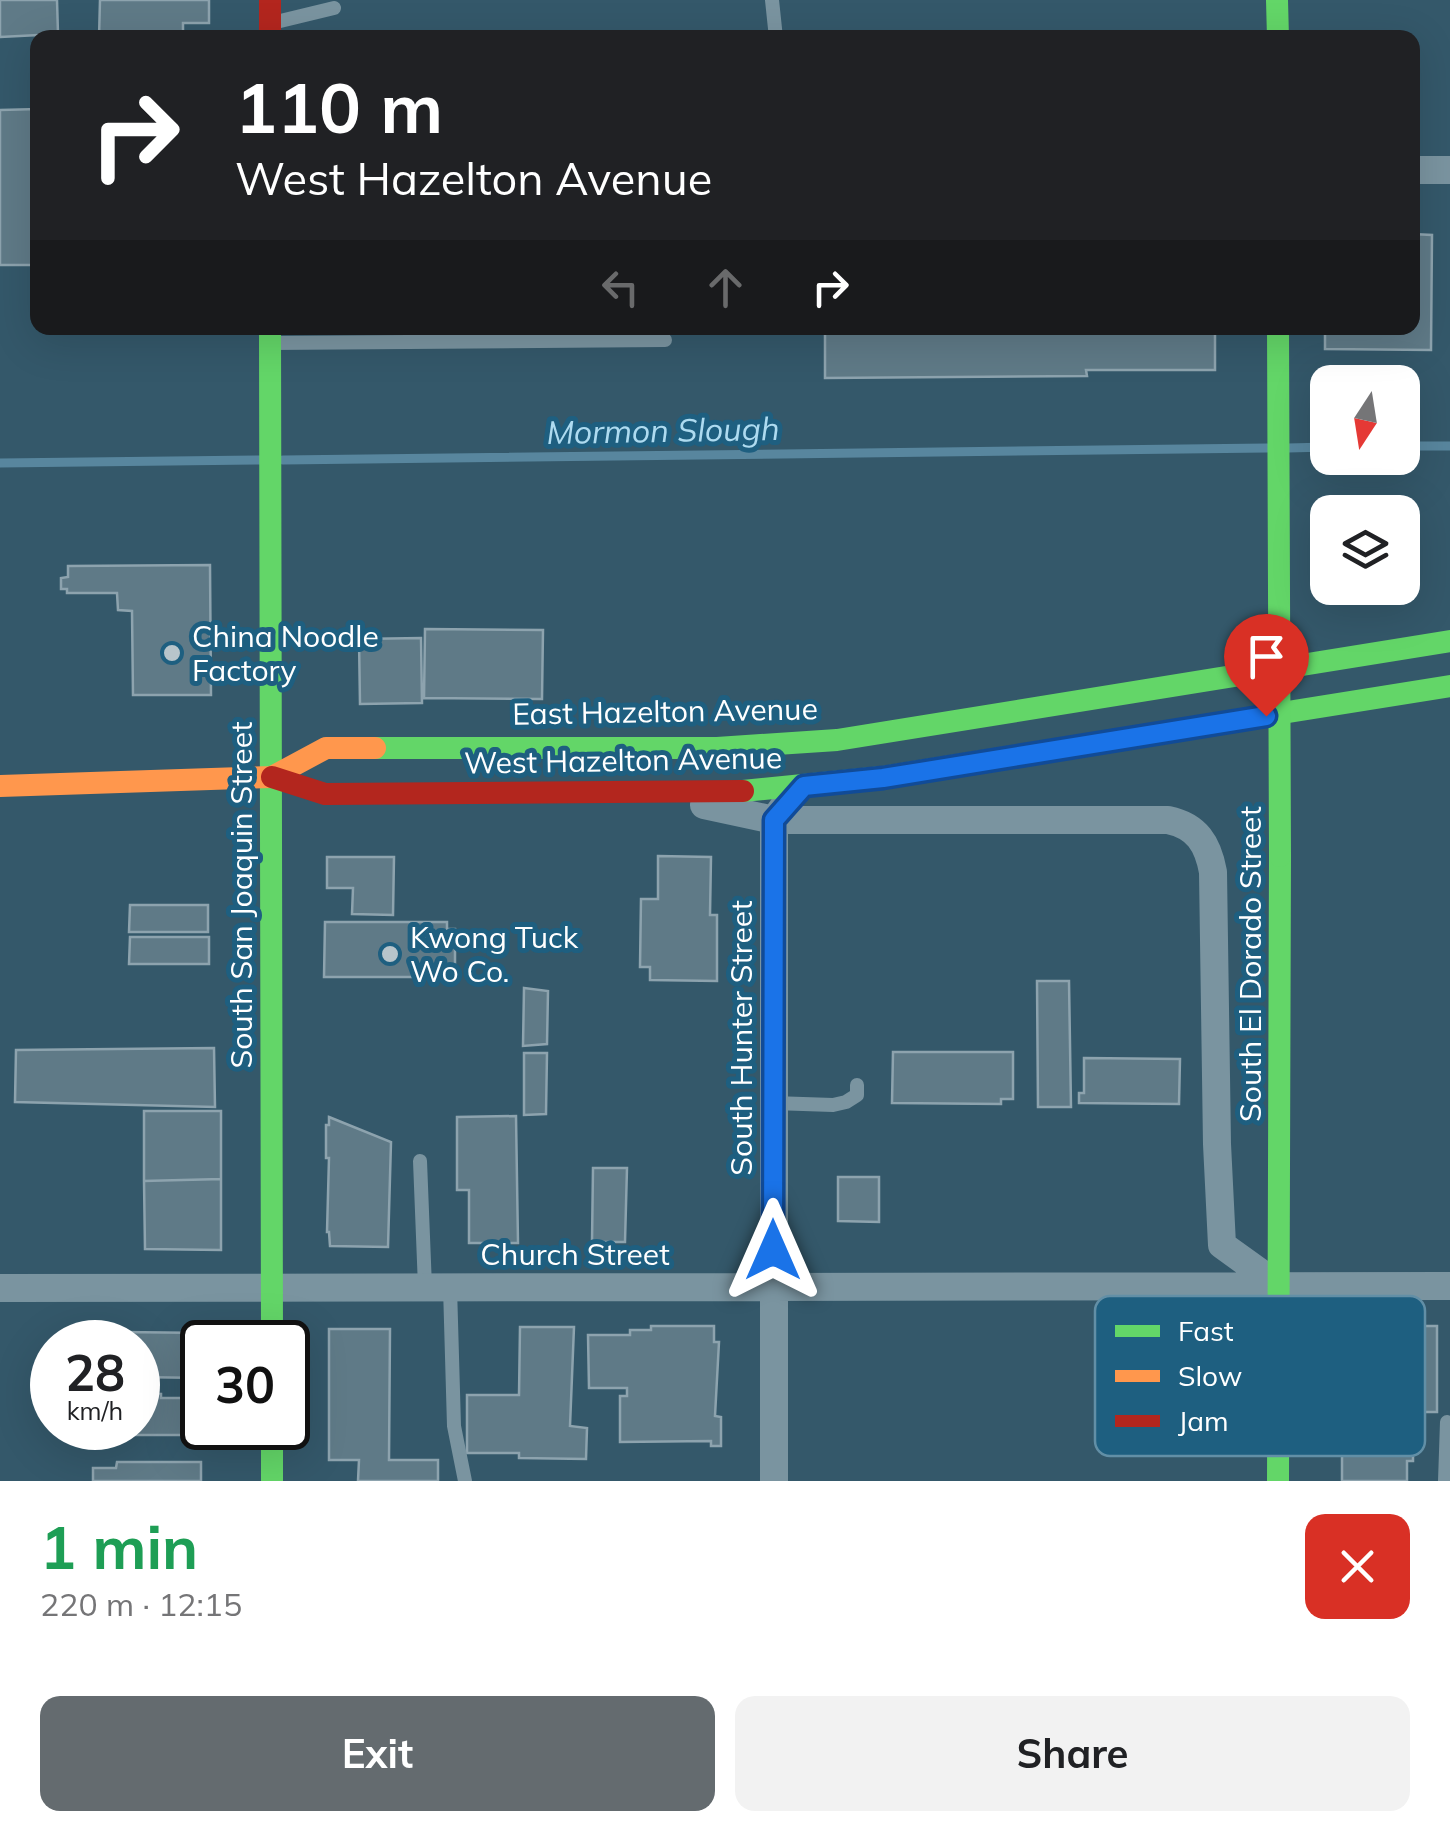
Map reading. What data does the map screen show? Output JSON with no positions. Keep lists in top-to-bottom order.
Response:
{
  "streets": {
    "main road": [
      "East Hazelton Avenue",
      "West Hazelton Avenue",
      "South San Joaquin Street",
      "South El Dorado Street"
    ],
    "street": ["South Hunter Street", "Church Street"]
  },
  "crossings": [
    ["East Hazelton Avenue", "West Hazelton Avenue"],
    ["East Hazelton Avenue", "South San Joaquin Street"],
    ["West Hazelton Avenue", "South San Joaquin Street"],
    ["South San Joaquin Street", "Church Street"],
    ["South El Dorado Street", "Church Street"],
    ["South Hunter Street", "Church Street"]
  ],
  "water": ["Mormon Slough"],
  "places": ["China Noodle Factory", "Kwong Tuck Wo Co."],
  "legend": ["Fast", "Slow", "Jam"],
  "north": "bottom",
  "page": {
    "turn": ["110 m", "West Hazelton Avenue"],
    "speed": "28 km/h",
    "limit": "30",
    "heading": ["1 min", "220 m · 12:15"],
    "buttons": ["Exit", "Share"]
  }
}
